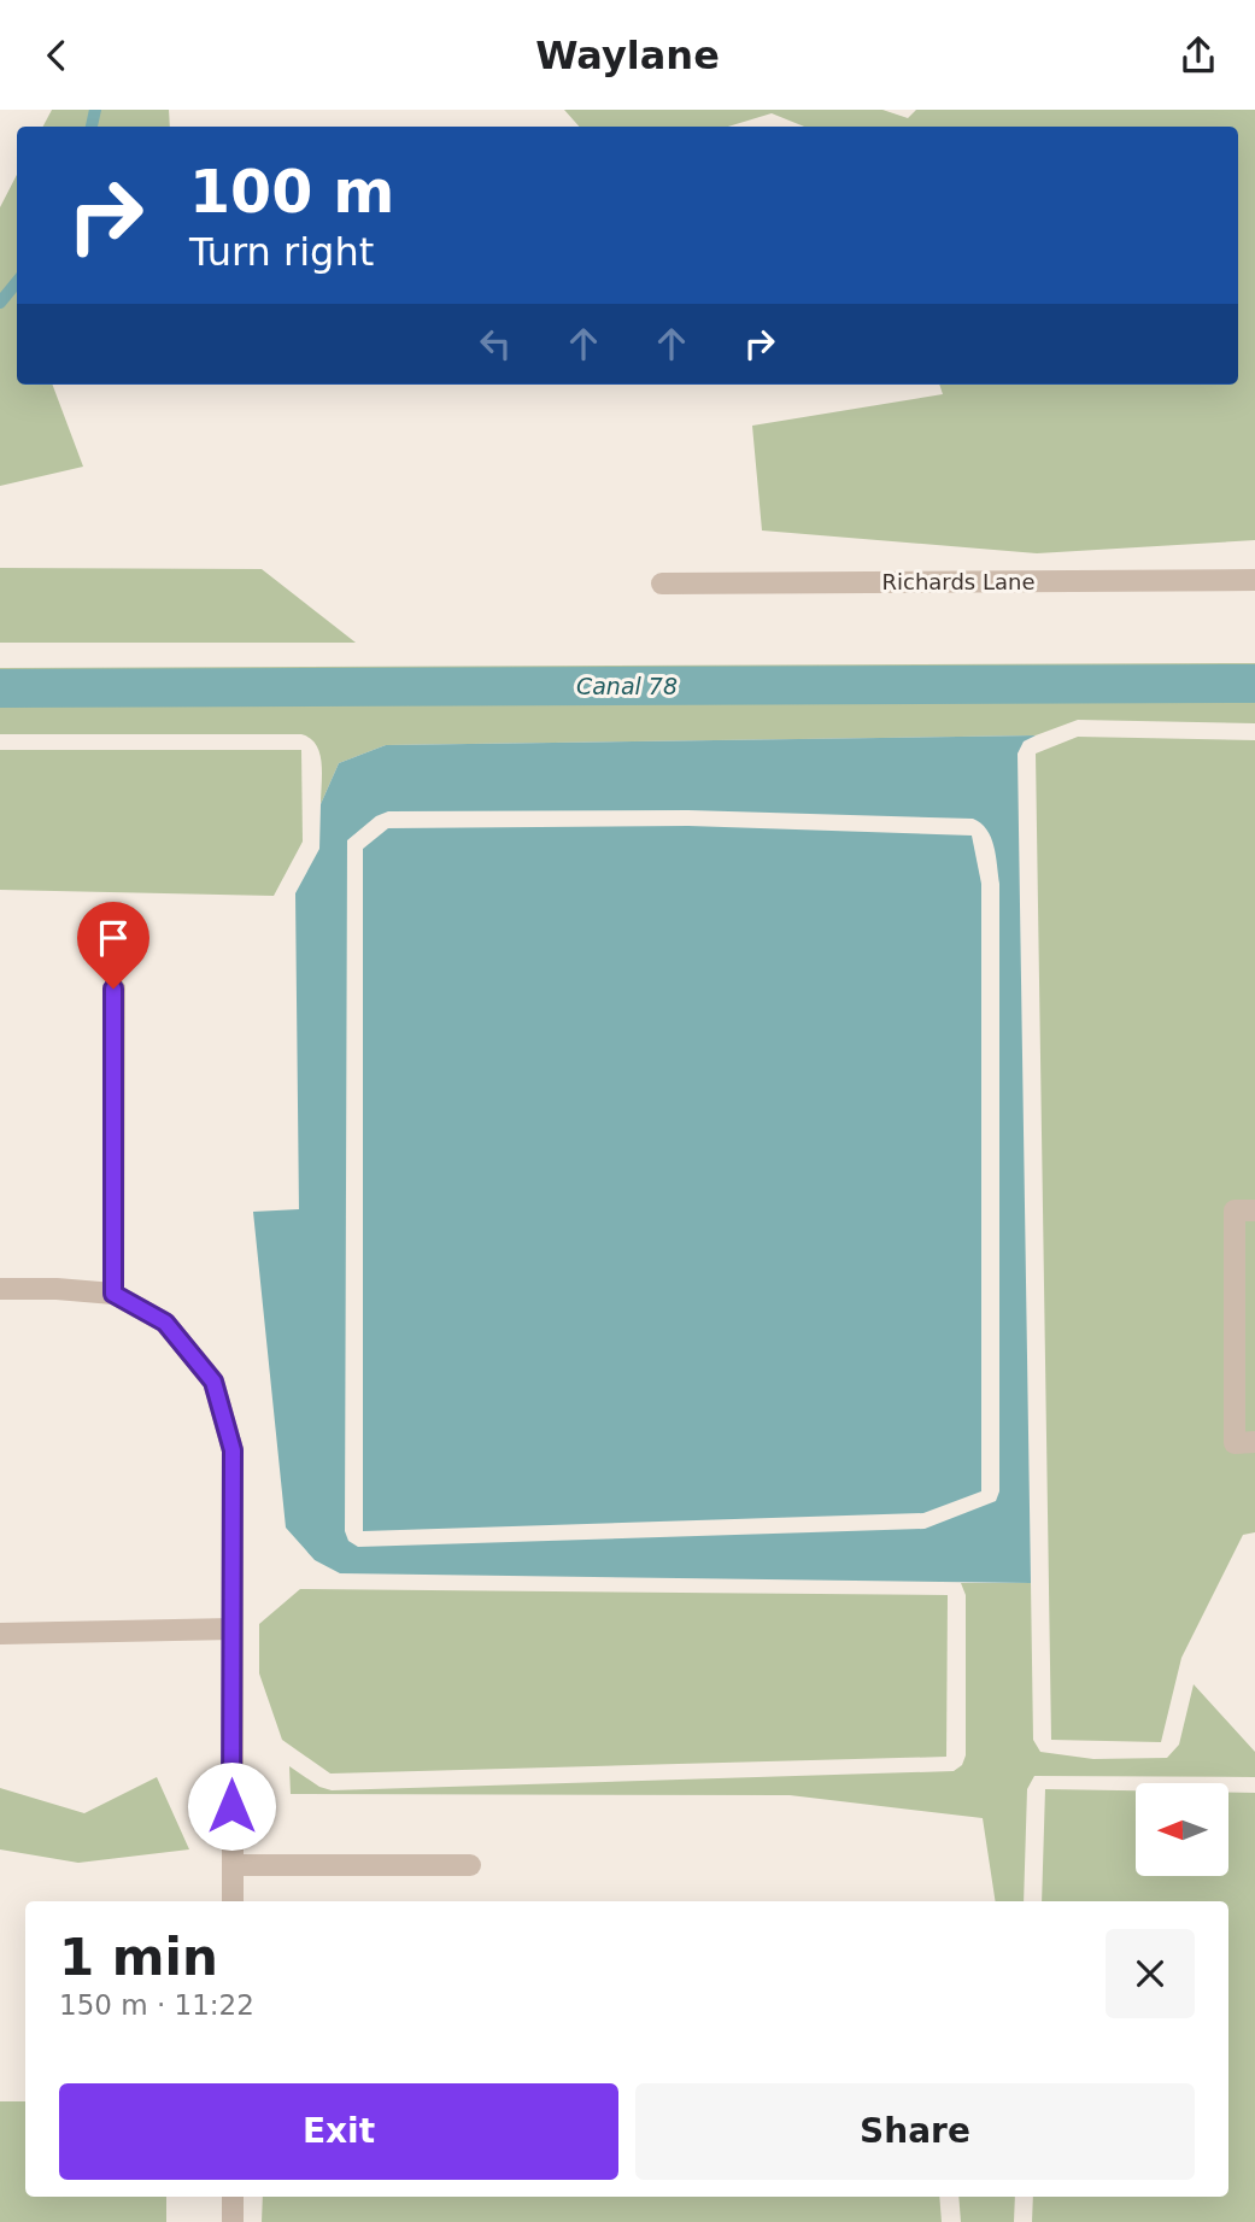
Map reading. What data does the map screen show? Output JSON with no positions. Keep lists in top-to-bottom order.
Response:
{
  "streets": {
    "street": ["Richards Lane"]
  },
  "water": ["Canal 78"],
  "north": "left",
  "page": {
    "header": "Waylane",
    "turn": ["100 m", "Turn right"],
    "heading": ["1 min", "150 m · 11:22"],
    "buttons": ["Exit", "Share"]
  }
}
